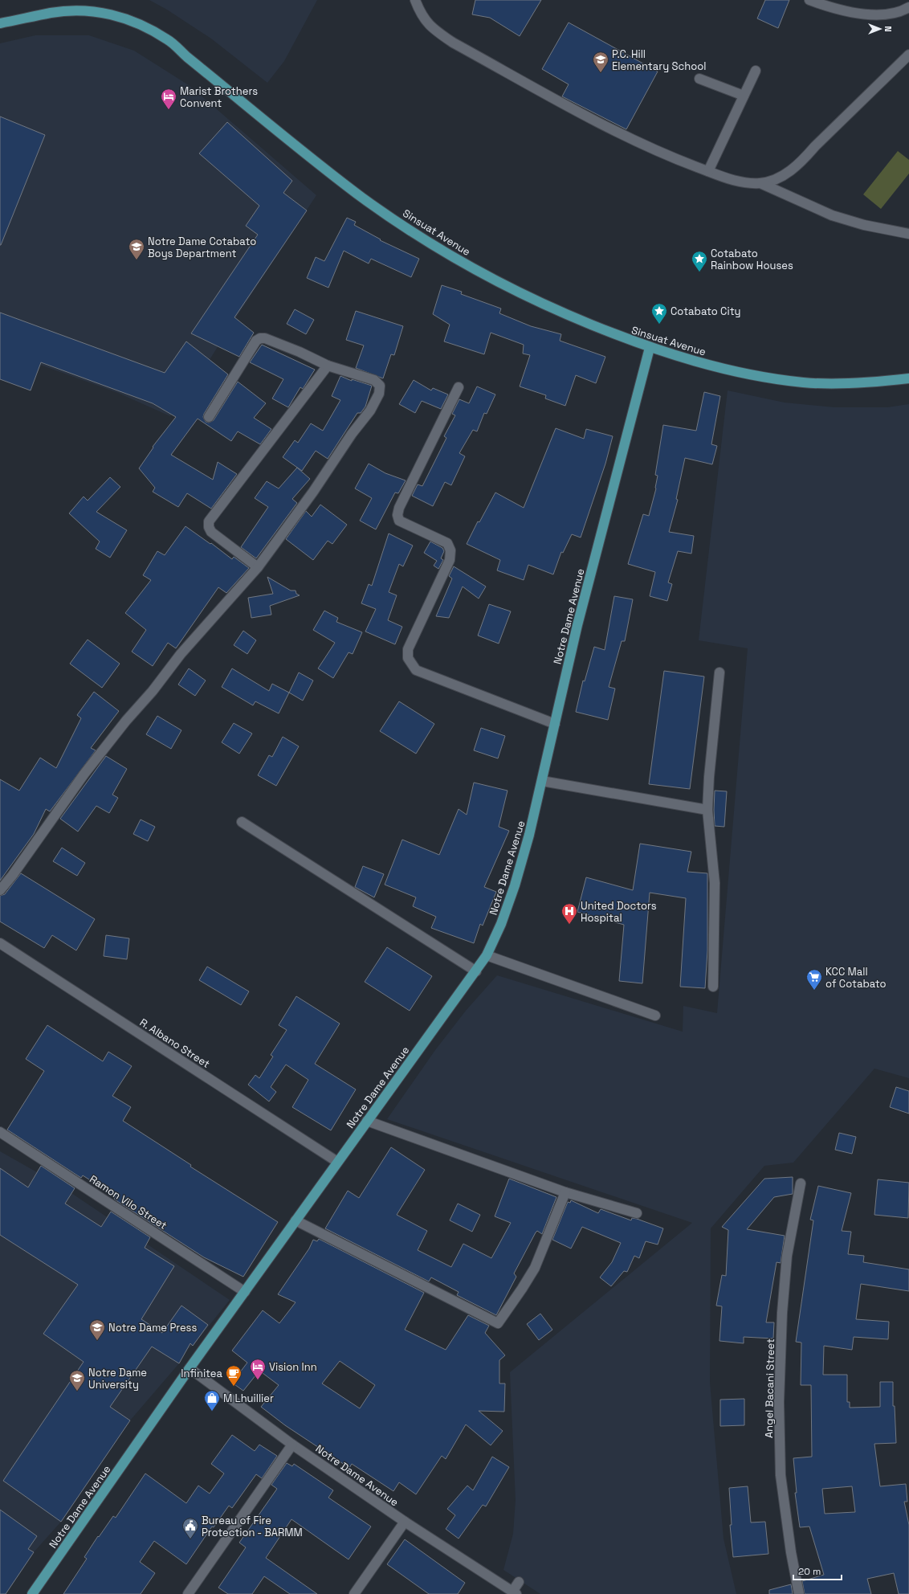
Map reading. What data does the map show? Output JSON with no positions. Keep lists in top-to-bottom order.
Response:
{
  "streets": {
    "main road": ["Sinsuat Avenue", "Notre Dame Avenue"],
    "street": ["R. Albano Street", "Ramon Vilo Street", "Angel Bacani Street"]
  },
  "crossings": [
    ["Sinsuat Avenue", "Notre Dame Avenue"],
    ["Notre Dame Avenue", "R. Albano Street"],
    ["Notre Dame Avenue", "Ramon Vilo Street"]
  ],
  "places": {
    "school or university": [
      "P.C. Hill Elementary School",
      "Notre Dame Cotabato Boys Department",
      "Notre Dame Press",
      "Notre Dame University"
    ],
    "hotel": ["Marist Brothers Convent", "Vision Inn"],
    "place": ["Cotabato Rainbow Houses", "Cotabato City"],
    "hospital": ["United Doctors Hospital"],
    "supermarket": ["KCC Mall of Cotabato"],
    "cafe": ["Infinitea"],
    "shop": ["M Lhuillier"],
    "public building": ["Bureau of Fire Protection - BARMM"]
  },
  "scale_bar": "20 m",
  "north": "right"
}
